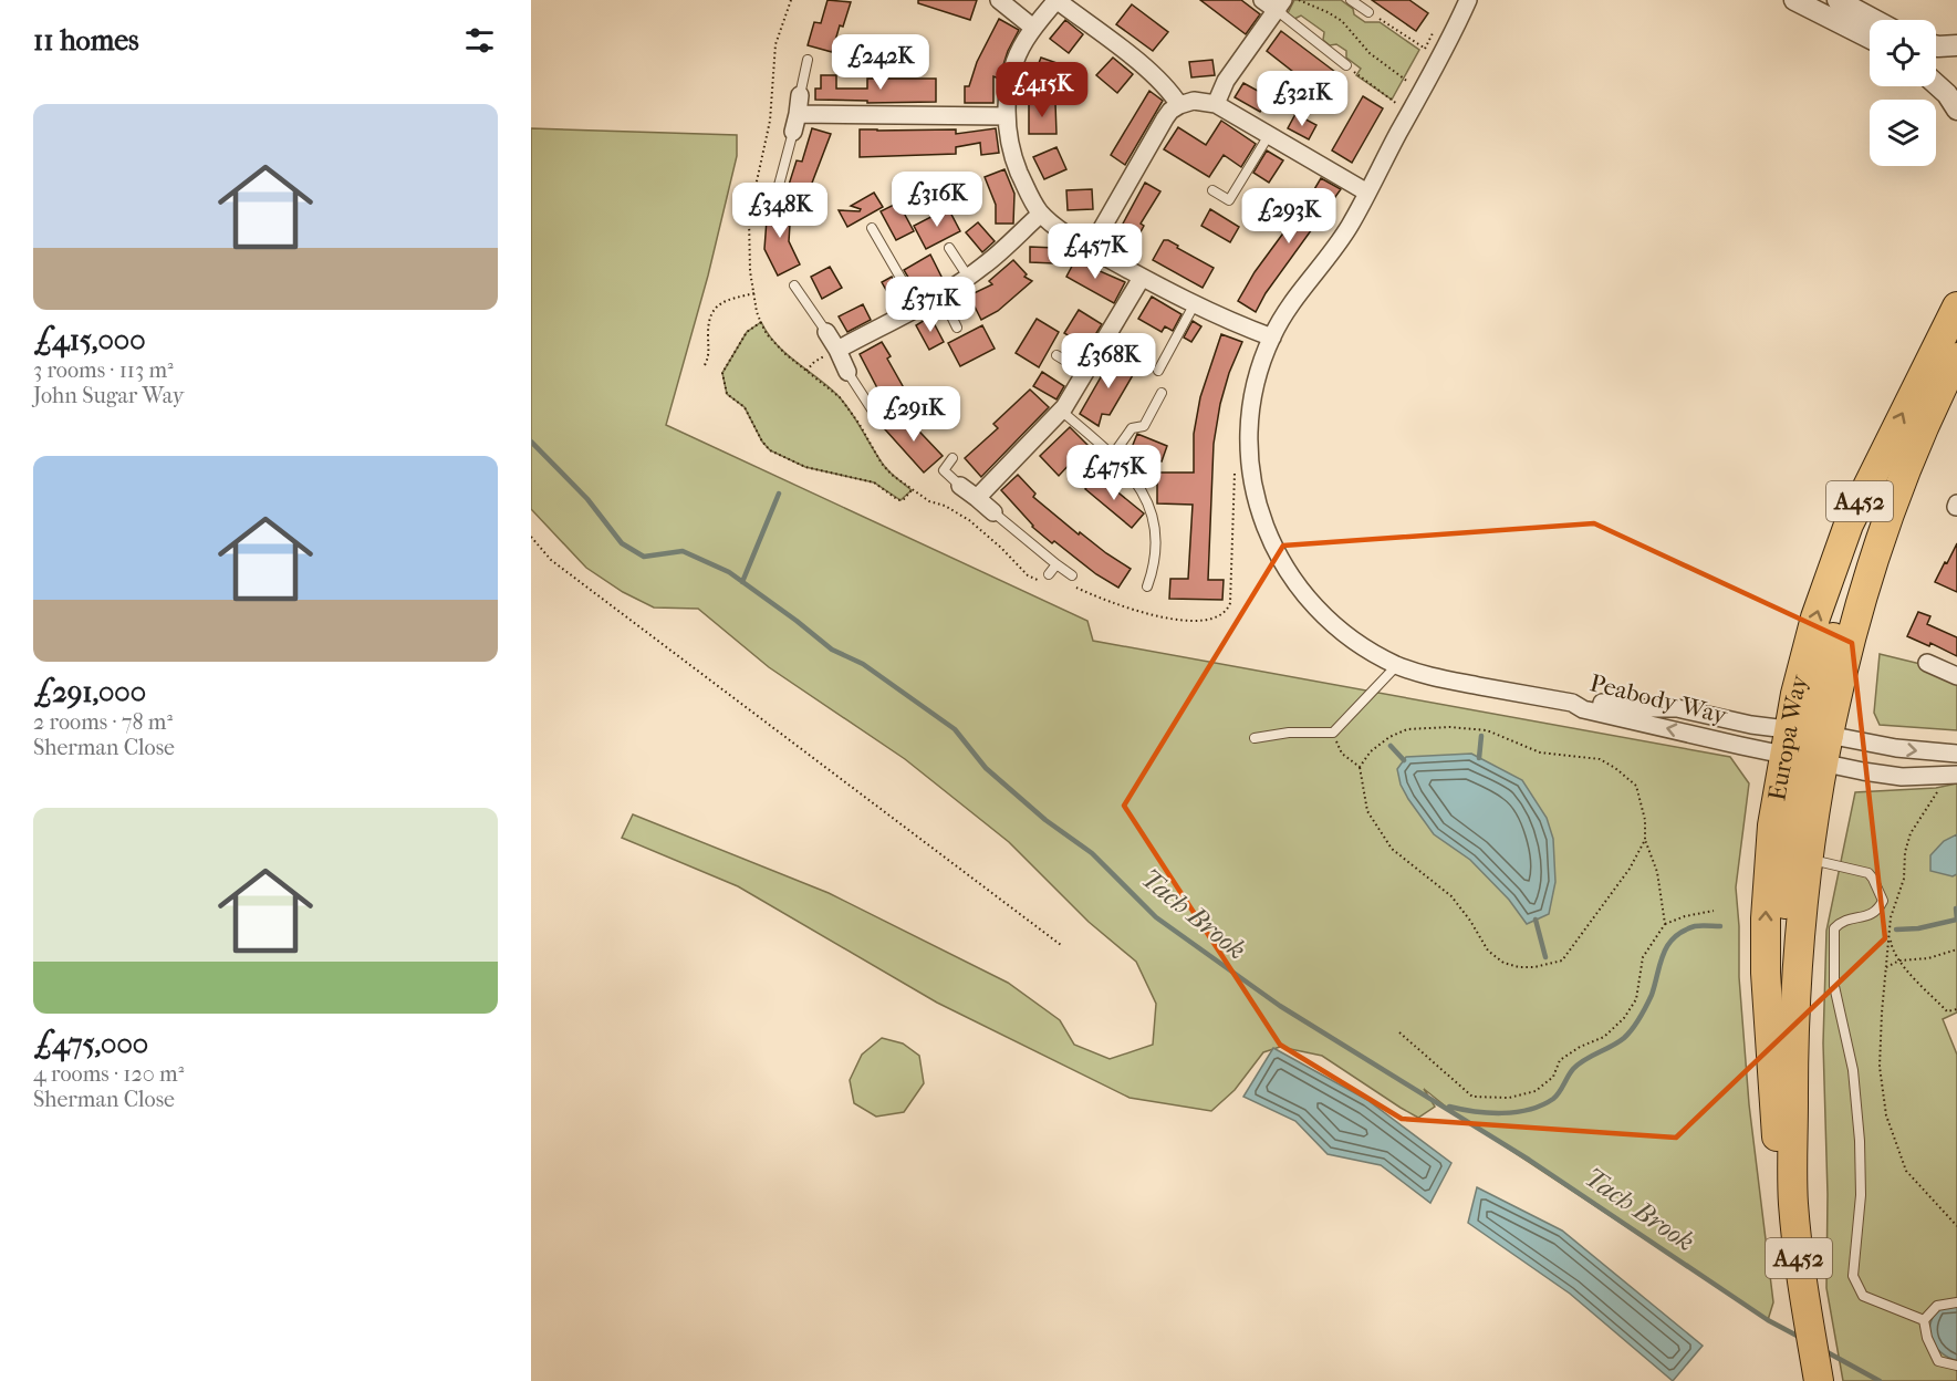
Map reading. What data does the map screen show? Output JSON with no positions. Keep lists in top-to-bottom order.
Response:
{
  "streets": {
    "highway": ["A452", "Europa Way"],
    "street": ["Peabody Way"]
  },
  "crossings": [
    ["Peabody Way", "Europa Way"]
  ],
  "water": ["Tach Brook"],
  "page": {
    "heading": "11 homes",
    "price": [
      "£242K",
      "£415K",
      "£321K",
      "£316K",
      "£348K",
      "£293K",
      "£457K",
      "£371K",
      "£368K",
      "£291K",
      "£475K"
    ],
    "list": [
      {
        "name": "£415,000",
        "note": "3 rooms · 113 m² · John Sugar Way"
      },
      {
        "name": "£291,000",
        "note": "2 rooms · 78 m² · Sherman Close"
      },
      {
        "name": "£475,000",
        "note": "4 rooms · 120 m² · Sherman Close"
      }
    ]
  }
}
